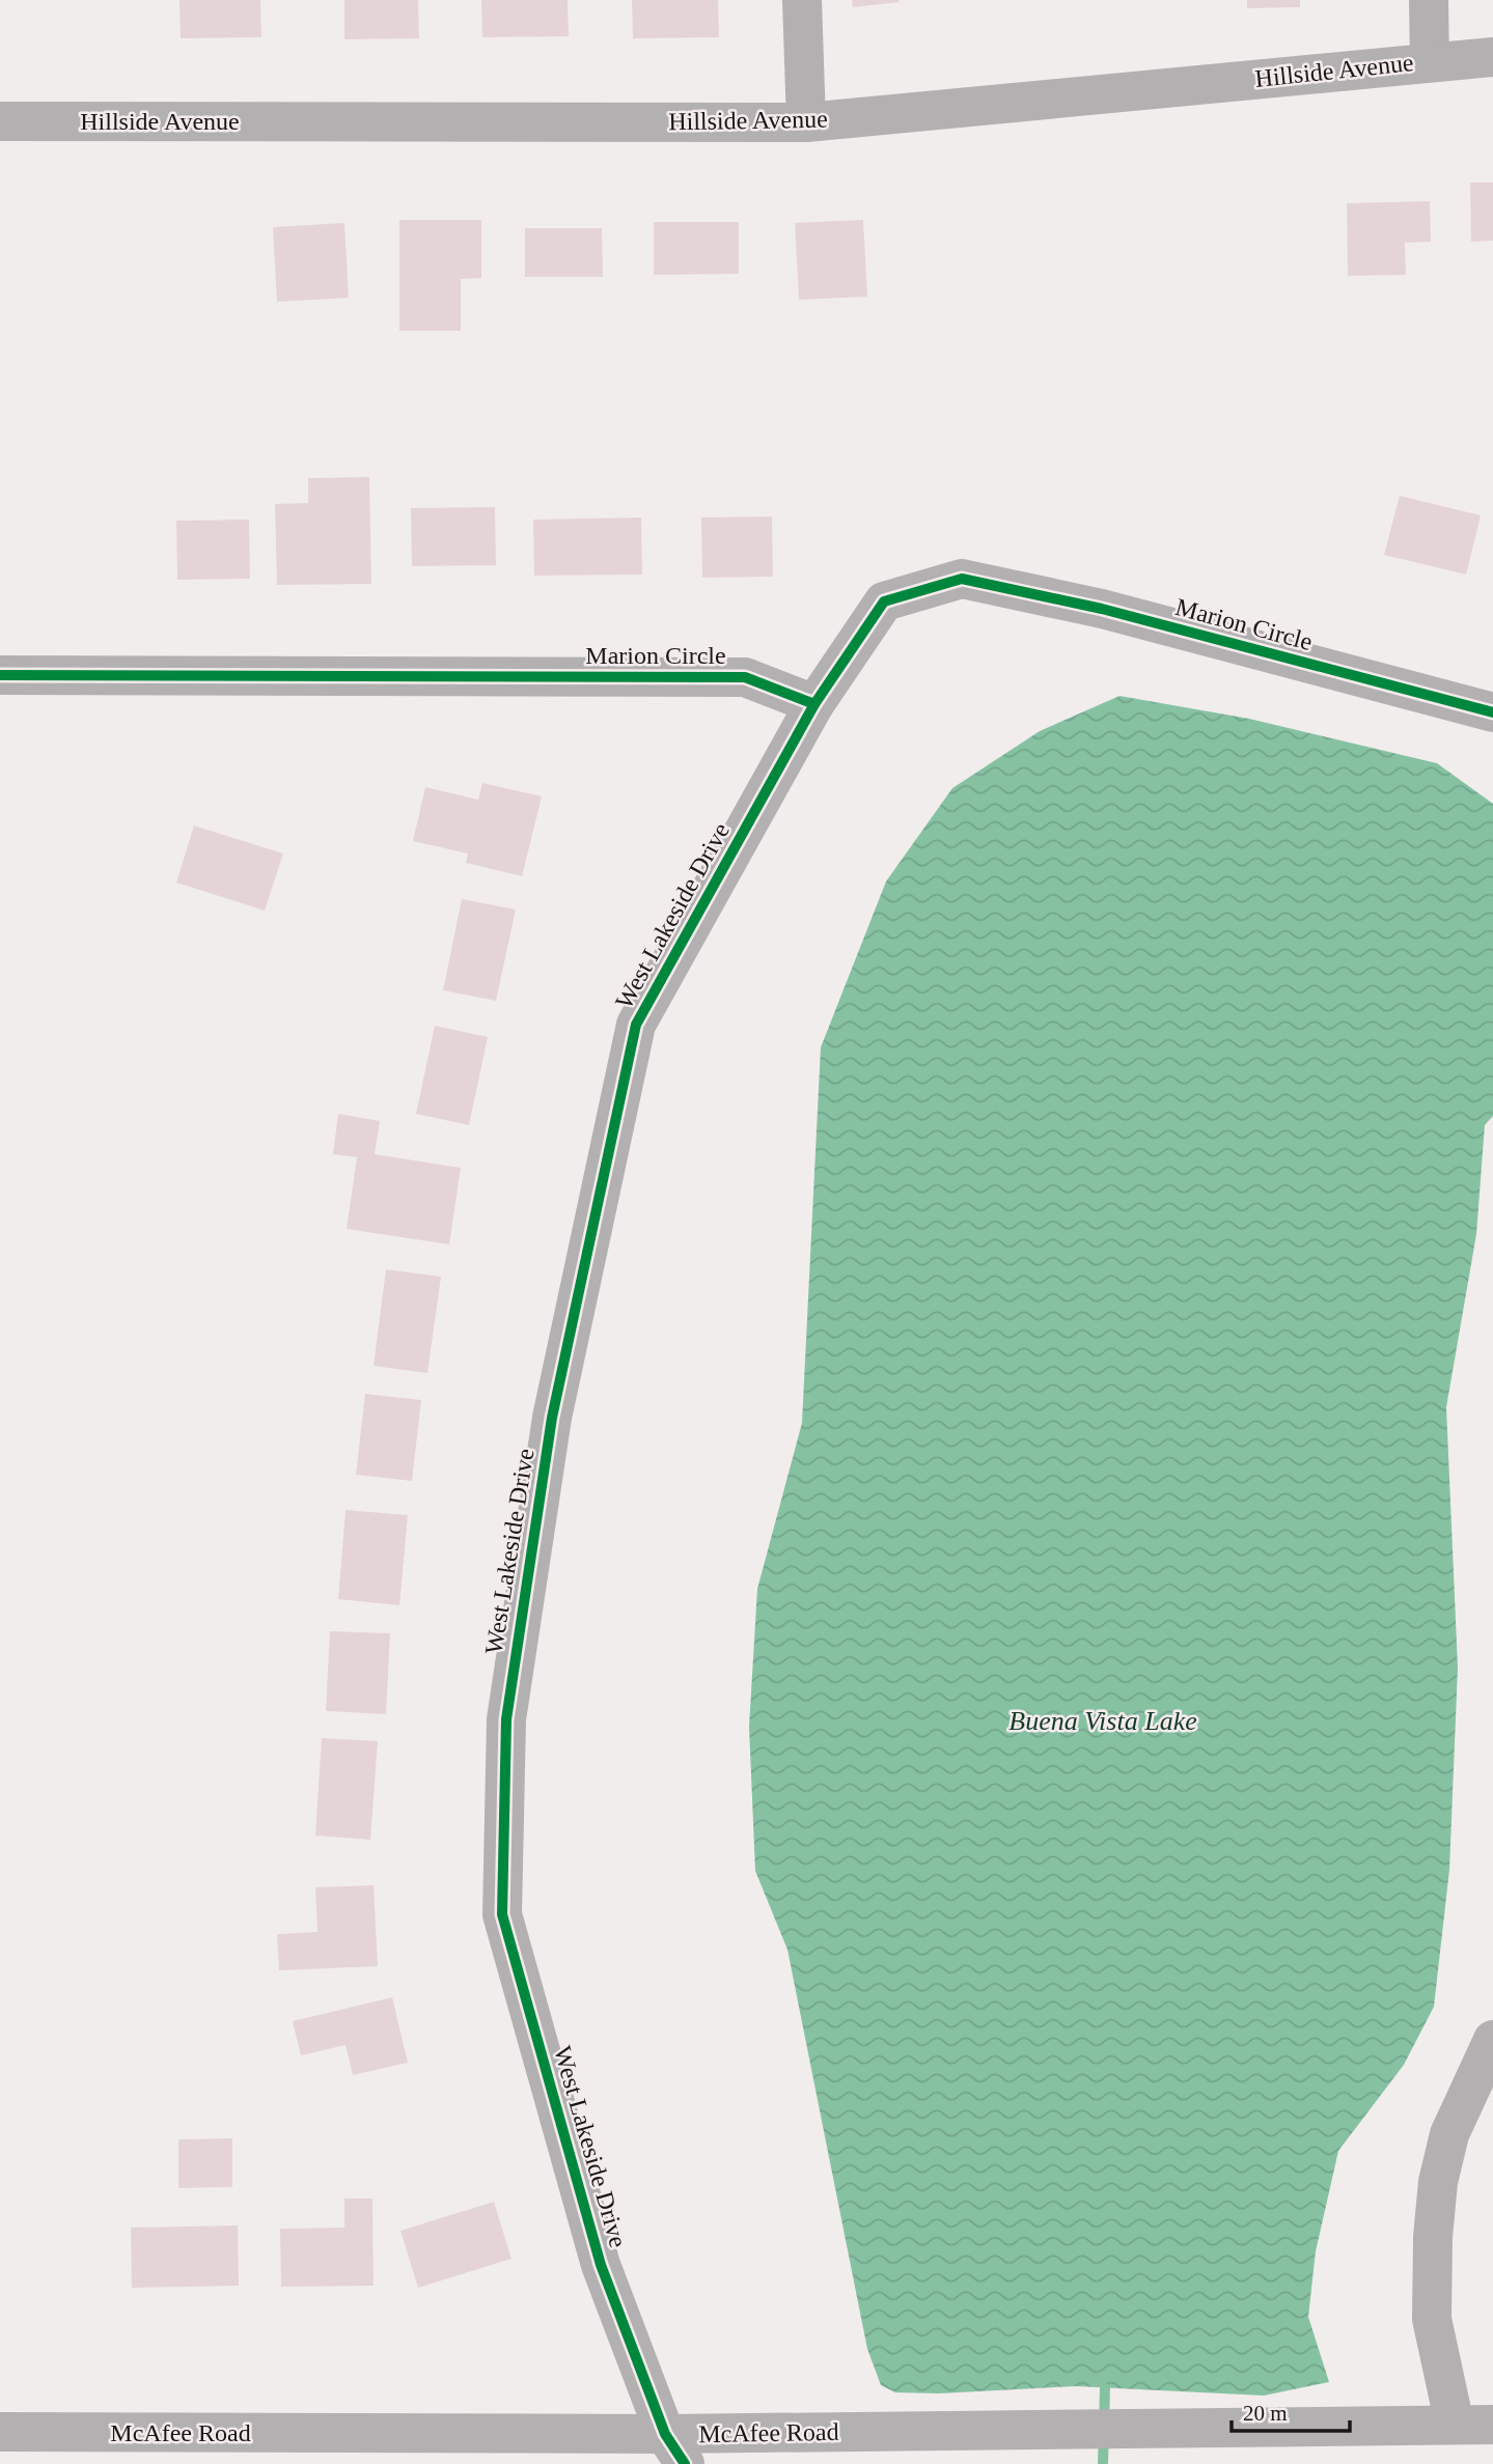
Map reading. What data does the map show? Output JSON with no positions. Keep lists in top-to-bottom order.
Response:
{
  "streets": {
    "street": [
      "Hillside Avenue",
      "Marion Circle",
      "West Lakeside Drive",
      "McAfee Road"
    ]
  },
  "crossings": [
    ["Marion Circle", "West Lakeside Drive"],
    ["West Lakeside Drive", "McAfee Road"]
  ],
  "water": ["Buena Vista Lake"],
  "scale_bar": "20 m"
}
